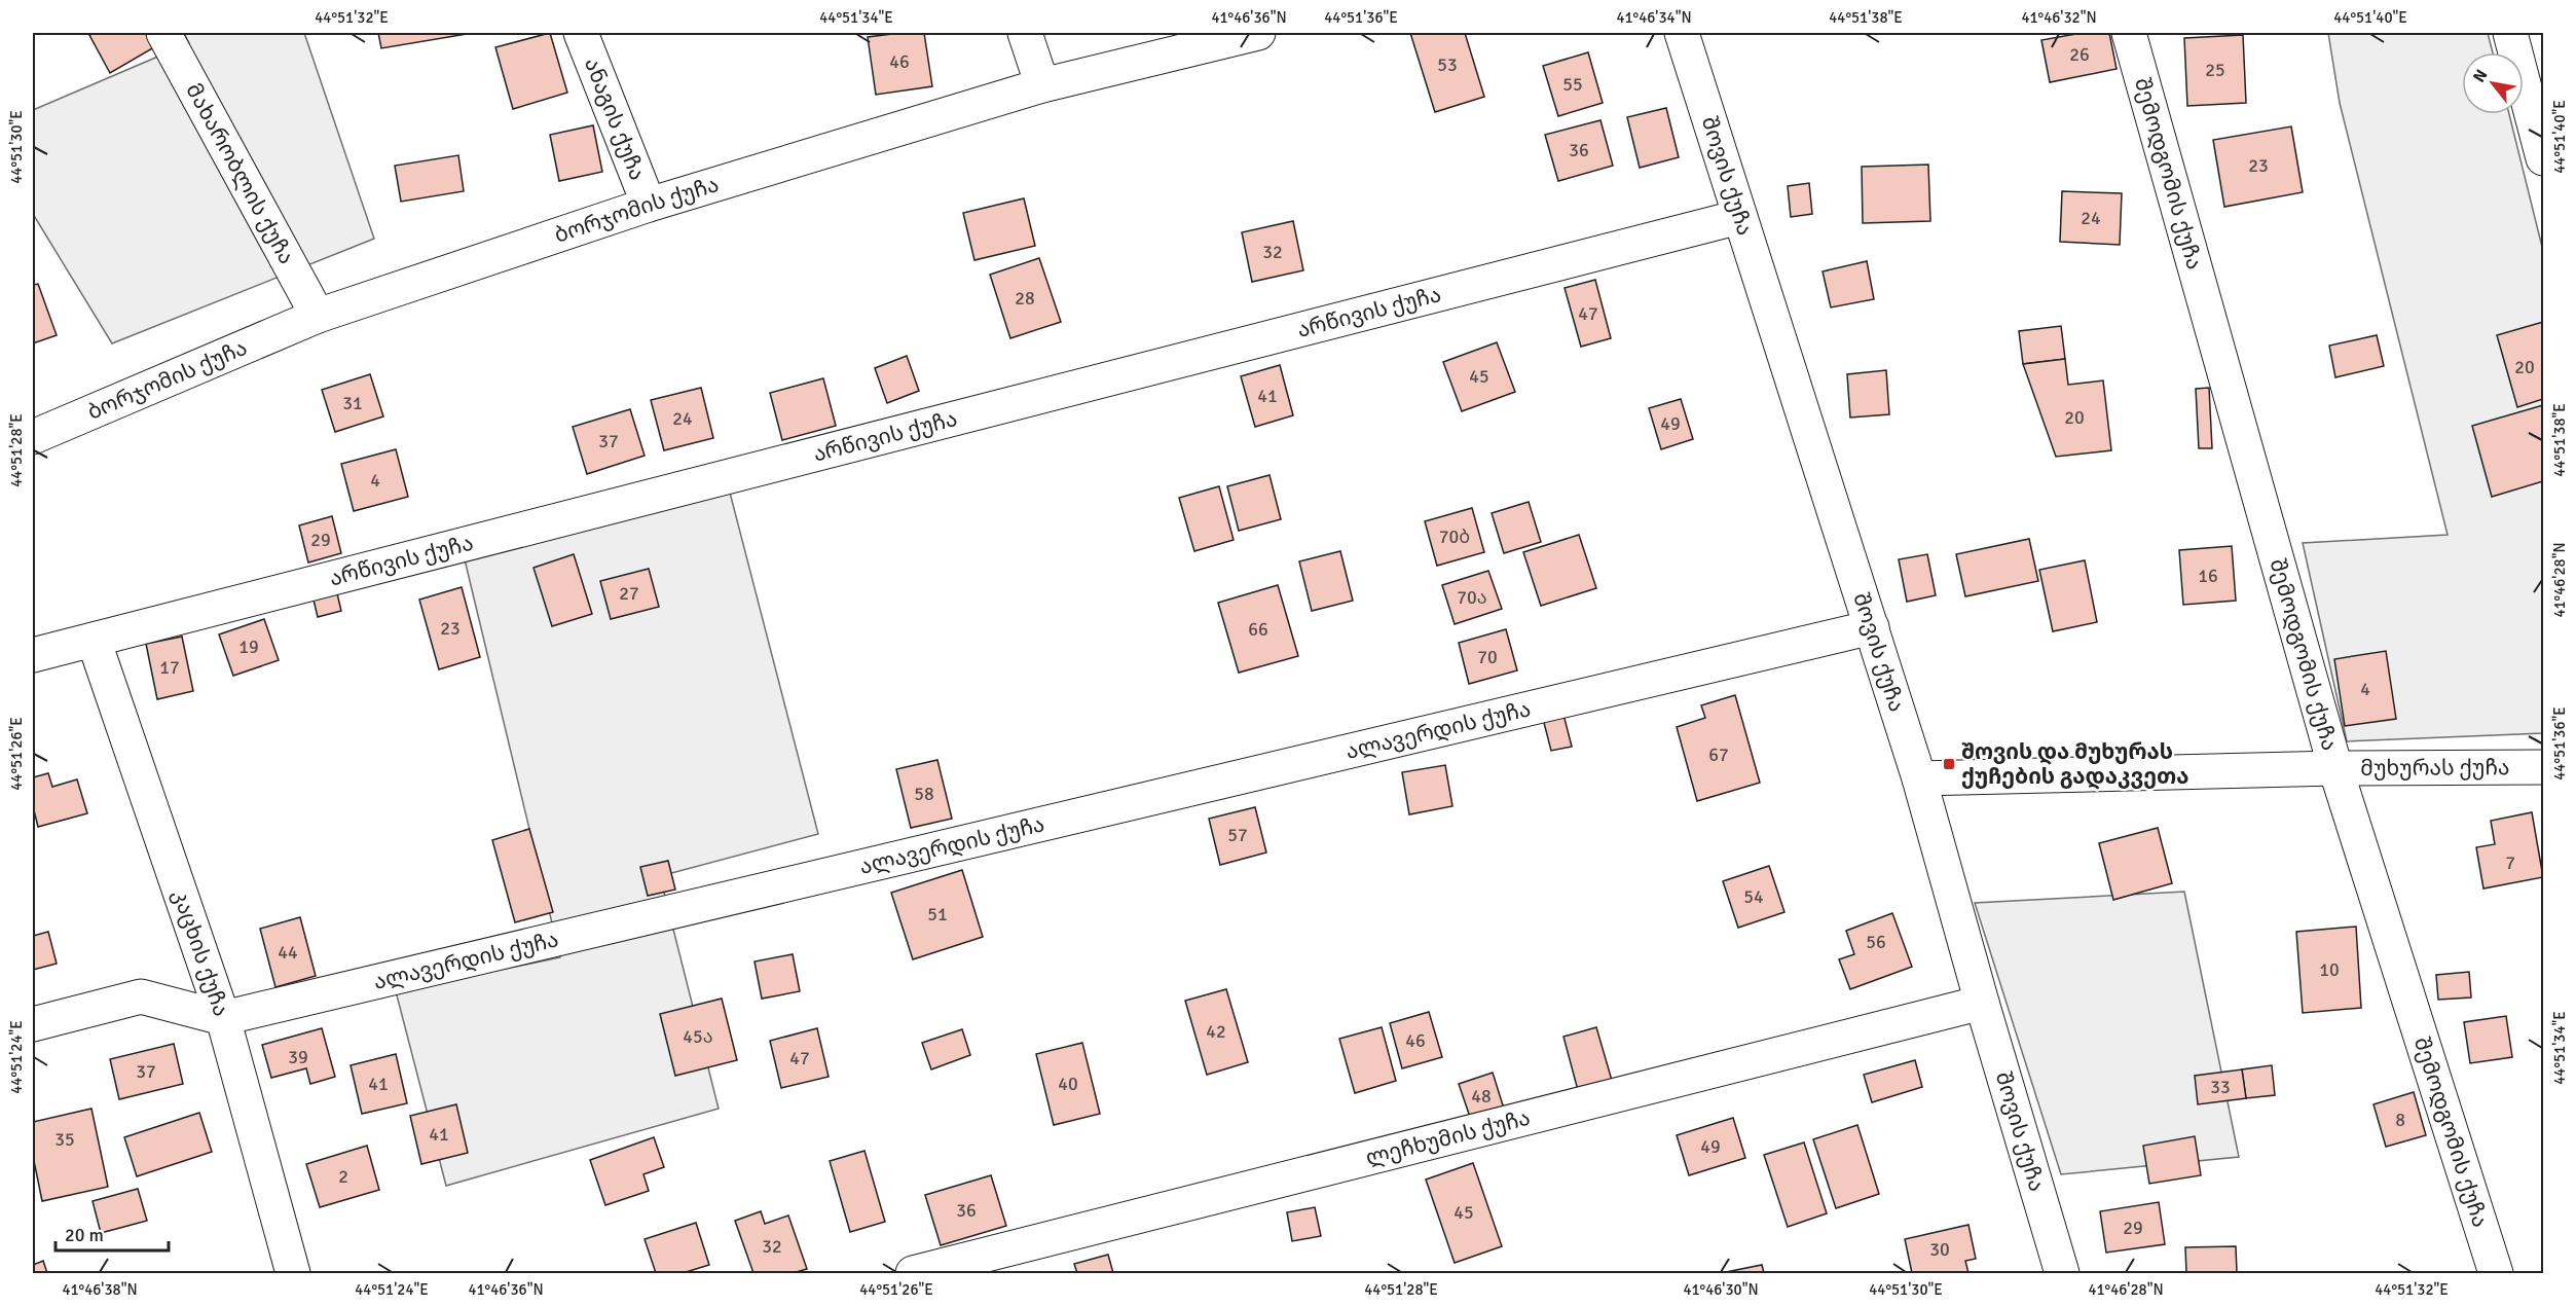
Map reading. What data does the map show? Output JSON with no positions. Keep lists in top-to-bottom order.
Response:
{
  "streets": {
    "street": [
      "ანაგის ქუჩა",
      "მახარობლის ქუჩა",
      "შოვის ქუჩა",
      "შემოდგომის ქუჩა",
      "ბორჯომის ქუჩა",
      "არწივის ქუჩა",
      "ალავერდის ქუჩა",
      "მუხურას ქუჩა",
      "კაცხის ქუჩა",
      "ლეჩხუმის ქუჩა"
    ]
  },
  "crossings": [
    ["ანაგის ქუჩა", "ბორჯომის ქუჩა"],
    ["მახარობლის ქუჩა", "ბორჯომის ქუჩა"],
    ["შოვის ქუჩა", "არწივის ქუჩა"],
    ["შოვის ქუჩა", "ალავერდის ქუჩა"],
    ["შოვის ქუჩა", "მუხურას ქუჩა"],
    ["შოვის ქუჩა", "ლეჩხუმის ქუჩა"],
    ["შემოდგომის ქუჩა", "მუხურას ქუჩა"],
    ["არწივის ქუჩა", "კაცხის ქუჩა"],
    ["ალავერდის ქუჩა", "კაცხის ქუჩა"]
  ],
  "places": {
    "transit": ["შოვის და მუხურას ქუჩების გადაკვეთა"]
  },
  "house_numbers": [
    "26",
    "46",
    "53",
    "25",
    "55",
    "36",
    "23",
    "24",
    "32",
    "28",
    "47",
    "20",
    "45",
    "41",
    "31",
    "20",
    "24",
    "49",
    "37",
    "4",
    "70ბ",
    "29",
    "16",
    "27",
    "70ა",
    "23",
    "66",
    "19",
    "70",
    "17",
    "4",
    "67",
    "58",
    "57",
    "7",
    "54",
    "51",
    "56",
    "44",
    "10",
    "42",
    "45ა",
    "46",
    "39",
    "47",
    "37",
    "41",
    "40",
    "33",
    "48",
    "8",
    "41",
    "35",
    "49",
    "2",
    "36",
    "45",
    "29",
    "32",
    "30"
  ],
  "scale_bar": "20 m",
  "north": "top left",
  "coordinates": [
    "44°51'32\"E",
    "44°51'34\"E",
    "41°46'36\"N",
    "44°51'36\"E",
    "41°46'34\"N",
    "44°51'38\"E",
    "41°46'32\"N",
    "44°51'40\"E",
    "44°51'30\"E",
    "44°51'28\"E",
    "41°46'28\"N",
    "44°51'26\"E",
    "44°51'24\"E",
    "41°46'38\"N",
    "41°46'30\"N"
  ]
}
